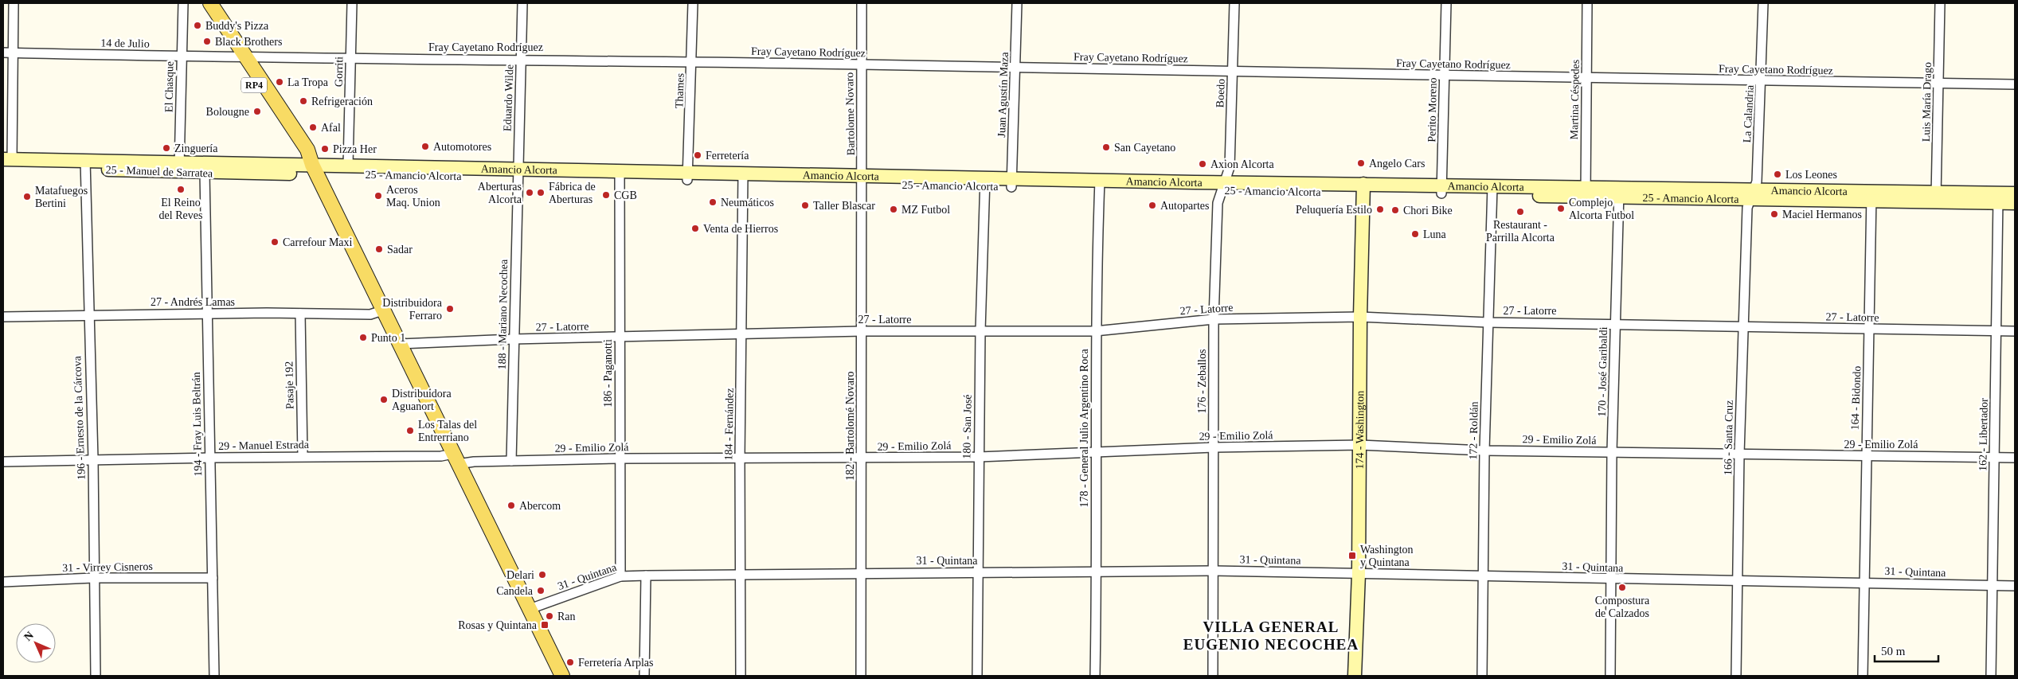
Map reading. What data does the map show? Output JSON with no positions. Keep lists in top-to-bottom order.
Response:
{
  "streets": {
    "main road": [
      "RP4",
      "Amancio Alcorta",
      "25 - Manuel de Sarratea",
      "25 - Amancio Alcorta",
      "174 - Washington"
    ],
    "street": [
      "14 de Julio",
      "Fray Cayetano Rodríguez",
      "Gorriti",
      "El Chasque",
      "Thames",
      "Boedo",
      "Juan Agustín Maza",
      "Eduardo Wilde",
      "Martina Céspedes",
      "Luis María Drago",
      "Perito Moreno",
      "Bartolome Novaro",
      "La Calandria",
      "27 - Andrés Lamas",
      "27 - Latorre",
      "188 - Mariano Necochea",
      "170 - José Garibaldi",
      "186 - Paganotti",
      "176 - Zeballos",
      "Pasaje 192",
      "164 - Bidondo",
      "196 - Ernesto de la Cárcova",
      "194 - Fray Luis Beltrán",
      "184 - Fernández",
      "182 - Bartolomé Novaro",
      "180 - San José",
      "178 - General Julio Argentino Roca",
      "172 - Roldán",
      "162 - Libertador",
      "29 - Emilio Zolá",
      "166 - Santa Cruz",
      "29 - Manuel Estrada",
      "31 - Quintana",
      "31 - Virrey Cisneros"
    ]
  },
  "crossings": [
    ["14 de Julio", "Fray Cayetano Rodríguez"],
    ["14 de Julio", "RP4"],
    ["14 de Julio", "El Chasque"],
    ["Fray Cayetano Rodríguez", "Gorriti"],
    ["Fray Cayetano Rodríguez", "RP4"],
    ["Fray Cayetano Rodríguez", "Thames"],
    ["Fray Cayetano Rodríguez", "Boedo"],
    ["Fray Cayetano Rodríguez", "Juan Agustín Maza"],
    ["Fray Cayetano Rodríguez", "Eduardo Wilde"],
    ["Fray Cayetano Rodríguez", "Martina Céspedes"],
    ["Fray Cayetano Rodríguez", "Luis María Drago"],
    ["Fray Cayetano Rodríguez", "Perito Moreno"],
    ["Fray Cayetano Rodríguez", "Bartolome Novaro"],
    ["Fray Cayetano Rodríguez", "La Calandria"],
    ["Gorriti", "Amancio Alcorta"],
    ["RP4", "Amancio Alcorta"],
    ["RP4", "25 - Manuel de Sarratea"],
    ["RP4", "25 - Amancio Alcorta"],
    ["RP4", "27 - Andrés Lamas"],
    ["RP4", "27 - Latorre"],
    ["RP4", "29 - Emilio Zolá"],
    ["RP4", "29 - Manuel Estrada"],
    ["RP4", "31 - Quintana"],
    ["El Chasque", "25 - Manuel de Sarratea"],
    ["Thames", "25 - Amancio Alcorta"],
    ["Boedo", "Amancio Alcorta"],
    ["Boedo", "25 - Amancio Alcorta"],
    ["Boedo", "176 - Zeballos"],
    ["Juan Agustín Maza", "Amancio Alcorta"],
    ["Eduardo Wilde", "Amancio Alcorta"],
    ["Eduardo Wilde", "25 - Amancio Alcorta"],
    ["Eduardo Wilde", "188 - Mariano Necochea"],
    ["Luis María Drago", "25 - Amancio Alcorta"],
    ["Perito Moreno", "Amancio Alcorta"],
    ["Perito Moreno", "25 - Amancio Alcorta"],
    ["Bartolome Novaro", "25 - Amancio Alcorta"],
    ["Bartolome Novaro", "182 - Bartolomé Novaro"],
    ["La Calandria", "Amancio Alcorta"],
    ["La Calandria", "25 - Amancio Alcorta"],
    ["La Calandria", "166 - Santa Cruz"],
    ["Amancio Alcorta", "25 - Manuel de Sarratea"],
    ["Amancio Alcorta", "25 - Amancio Alcorta"],
    ["Amancio Alcorta", "188 - Mariano Necochea"],
    ["Amancio Alcorta", "170 - José Garibaldi"],
    ["Amancio Alcorta", "176 - Zeballos"],
    ["Amancio Alcorta", "180 - San José"],
    ["Amancio Alcorta", "178 - General Julio Argentino Roca"],
    ["Amancio Alcorta", "172 - Roldán"],
    ["Amancio Alcorta", "166 - Santa Cruz"],
    ["25 - Manuel de Sarratea", "25 - Amancio Alcorta"],
    ["25 - Manuel de Sarratea", "194 - Fray Luis Beltrán"],
    ["25 - Amancio Alcorta", "188 - Mariano Necochea"],
    ["25 - Amancio Alcorta", "186 - Paganotti"],
    ["25 - Amancio Alcorta", "176 - Zeballos"],
    ["25 - Amancio Alcorta", "164 - Bidondo"],
    ["25 - Amancio Alcorta", "184 - Fernández"],
    ["25 - Amancio Alcorta", "182 - Bartolomé Novaro"],
    ["25 - Amancio Alcorta", "180 - San José"],
    ["25 - Amancio Alcorta", "174 - Washington"],
    ["25 - Amancio Alcorta", "162 - Libertador"],
    ["25 - Amancio Alcorta", "166 - Santa Cruz"],
    ["27 - Andrés Lamas", "Pasaje 192"],
    ["27 - Andrés Lamas", "196 - Ernesto de la Cárcova"],
    ["27 - Andrés Lamas", "194 - Fray Luis Beltrán"],
    ["27 - Latorre", "188 - Mariano Necochea"],
    ["27 - Latorre", "170 - José Garibaldi"],
    ["27 - Latorre", "186 - Paganotti"],
    ["27 - Latorre", "176 - Zeballos"],
    ["27 - Latorre", "164 - Bidondo"],
    ["27 - Latorre", "184 - Fernández"],
    ["27 - Latorre", "182 - Bartolomé Novaro"],
    ["27 - Latorre", "180 - San José"],
    ["27 - Latorre", "178 - General Julio Argentino Roca"],
    ["27 - Latorre", "174 - Washington"],
    ["27 - Latorre", "172 - Roldán"],
    ["27 - Latorre", "162 - Libertador"],
    ["27 - Latorre", "166 - Santa Cruz"],
    ["188 - Mariano Necochea", "29 - Emilio Zolá"],
    ["170 - José Garibaldi", "29 - Emilio Zolá"],
    ["170 - José Garibaldi", "31 - Quintana"],
    ["186 - Paganotti", "29 - Emilio Zolá"],
    ["186 - Paganotti", "31 - Quintana"],
    ["176 - Zeballos", "29 - Emilio Zolá"],
    ["176 - Zeballos", "31 - Quintana"],
    ["Pasaje 192", "29 - Manuel Estrada"],
    ["164 - Bidondo", "29 - Emilio Zolá"],
    ["164 - Bidondo", "31 - Quintana"],
    ["196 - Ernesto de la Cárcova", "29 - Manuel Estrada"],
    ["196 - Ernesto de la Cárcova", "31 - Virrey Cisneros"],
    ["194 - Fray Luis Beltrán", "29 - Manuel Estrada"],
    ["194 - Fray Luis Beltrán", "31 - Virrey Cisneros"],
    ["184 - Fernández", "29 - Emilio Zolá"],
    ["184 - Fernández", "31 - Quintana"],
    ["182 - Bartolomé Novaro", "29 - Emilio Zolá"],
    ["182 - Bartolomé Novaro", "31 - Quintana"],
    ["180 - San José", "29 - Emilio Zolá"],
    ["180 - San José", "31 - Quintana"],
    ["178 - General Julio Argentino Roca", "29 - Emilio Zolá"],
    ["178 - General Julio Argentino Roca", "31 - Quintana"],
    ["174 - Washington", "29 - Emilio Zolá"],
    ["174 - Washington", "31 - Quintana"],
    ["172 - Roldán", "29 - Emilio Zolá"],
    ["172 - Roldán", "31 - Quintana"],
    ["162 - Libertador", "29 - Emilio Zolá"],
    ["162 - Libertador", "31 - Quintana"],
    ["29 - Emilio Zolá", "166 - Santa Cruz"],
    ["29 - Emilio Zolá", "29 - Manuel Estrada"],
    ["166 - Santa Cruz", "31 - Quintana"]
  ],
  "districts": ["VILLA GENERAL EUGENIO NECOCHEA"],
  "places": {
    "other": [
      "Buddy's Pizza",
      "Black Brothers",
      "La Tropa",
      "Refrigeración",
      "Bolougne",
      "Afal",
      "Automotores",
      "San Cayetano",
      "Zinguería",
      "Pizza Her",
      "Ferretería",
      "Angelo Cars",
      "Axion Alcorta",
      "Los Leones",
      "El Reino del Reves",
      "Aberturas Alcorta",
      "Fábrica de Aberturas",
      "CGB",
      "Aceros Maq. Union",
      "Matafuegos Bertini",
      "Neumáticos",
      "Taller Blascar",
      "Autopartes",
      "Complejo Alcorta Futbol",
      "MZ Futbol",
      "Peluquería Estilo",
      "Chori Bike",
      "Restaurant - Parrilla Alcorta",
      "Maciel Hermanos",
      "Venta de Hierros",
      "Luna",
      "Carrefour Maxi",
      "Sadar",
      "Distribuidora Ferraro",
      "Punto 1",
      "Distribuidora Aguanort",
      "Los Talas del Entrerriano",
      "Abercom",
      "Delari",
      "Compostura de Calzados",
      "Candela",
      "Ran",
      "Ferretería Arplas"
    ],
    "transit": ["Washington y Quintana", "Rosas y Quintana"]
  },
  "scale_bar": "50 m",
  "north": "top left"
}
